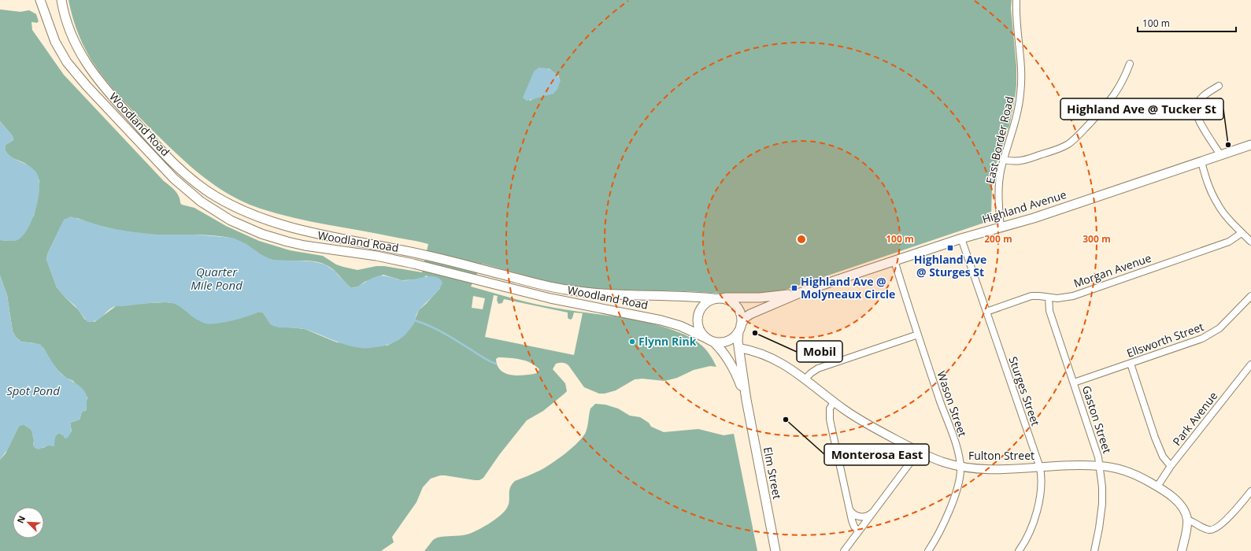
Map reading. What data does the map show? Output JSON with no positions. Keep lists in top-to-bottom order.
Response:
{
  "streets": {
    "main road": ["Woodland Road", "Highland Avenue", "Elm Street"],
    "street": [
      "East Border Road",
      "Morgan Avenue",
      "Ellsworth Street",
      "Sturges Street",
      "Wason Street",
      "Park Avenue",
      "Gaston Street",
      "Fulton Street"
    ]
  },
  "crossings": [
    ["Woodland Road", "Highland Avenue"],
    ["Woodland Road", "Elm Street"],
    ["East Border Road", "Highland Avenue"],
    ["Highland Avenue", "Sturges Street"],
    ["Highland Avenue", "Wason Street"],
    ["Highland Avenue", "Elm Street"],
    ["Morgan Avenue", "Sturges Street"],
    ["Morgan Avenue", "Gaston Street"],
    ["Ellsworth Street", "Gaston Street"],
    ["Sturges Street", "Fulton Street"],
    ["Wason Street", "Fulton Street"],
    ["Park Avenue", "Fulton Street"],
    ["Gaston Street", "Fulton Street"],
    ["Fulton Street", "Elm Street"]
  ],
  "water": ["Quarter Mile Pond", "Spot Pond"],
  "places": {
    "other": [
      "Highland Ave @ Tucker St",
      "Mobil",
      "Flynn Rink",
      "Monterosa East"
    ],
    "transit": ["Highland Ave @ Sturges St", "Highland Ave @ Molyneaux Circle"]
  },
  "scale_bar": "100 m",
  "north": "top left",
  "rings": ["100 m", "200 m", "300 m"]
}
